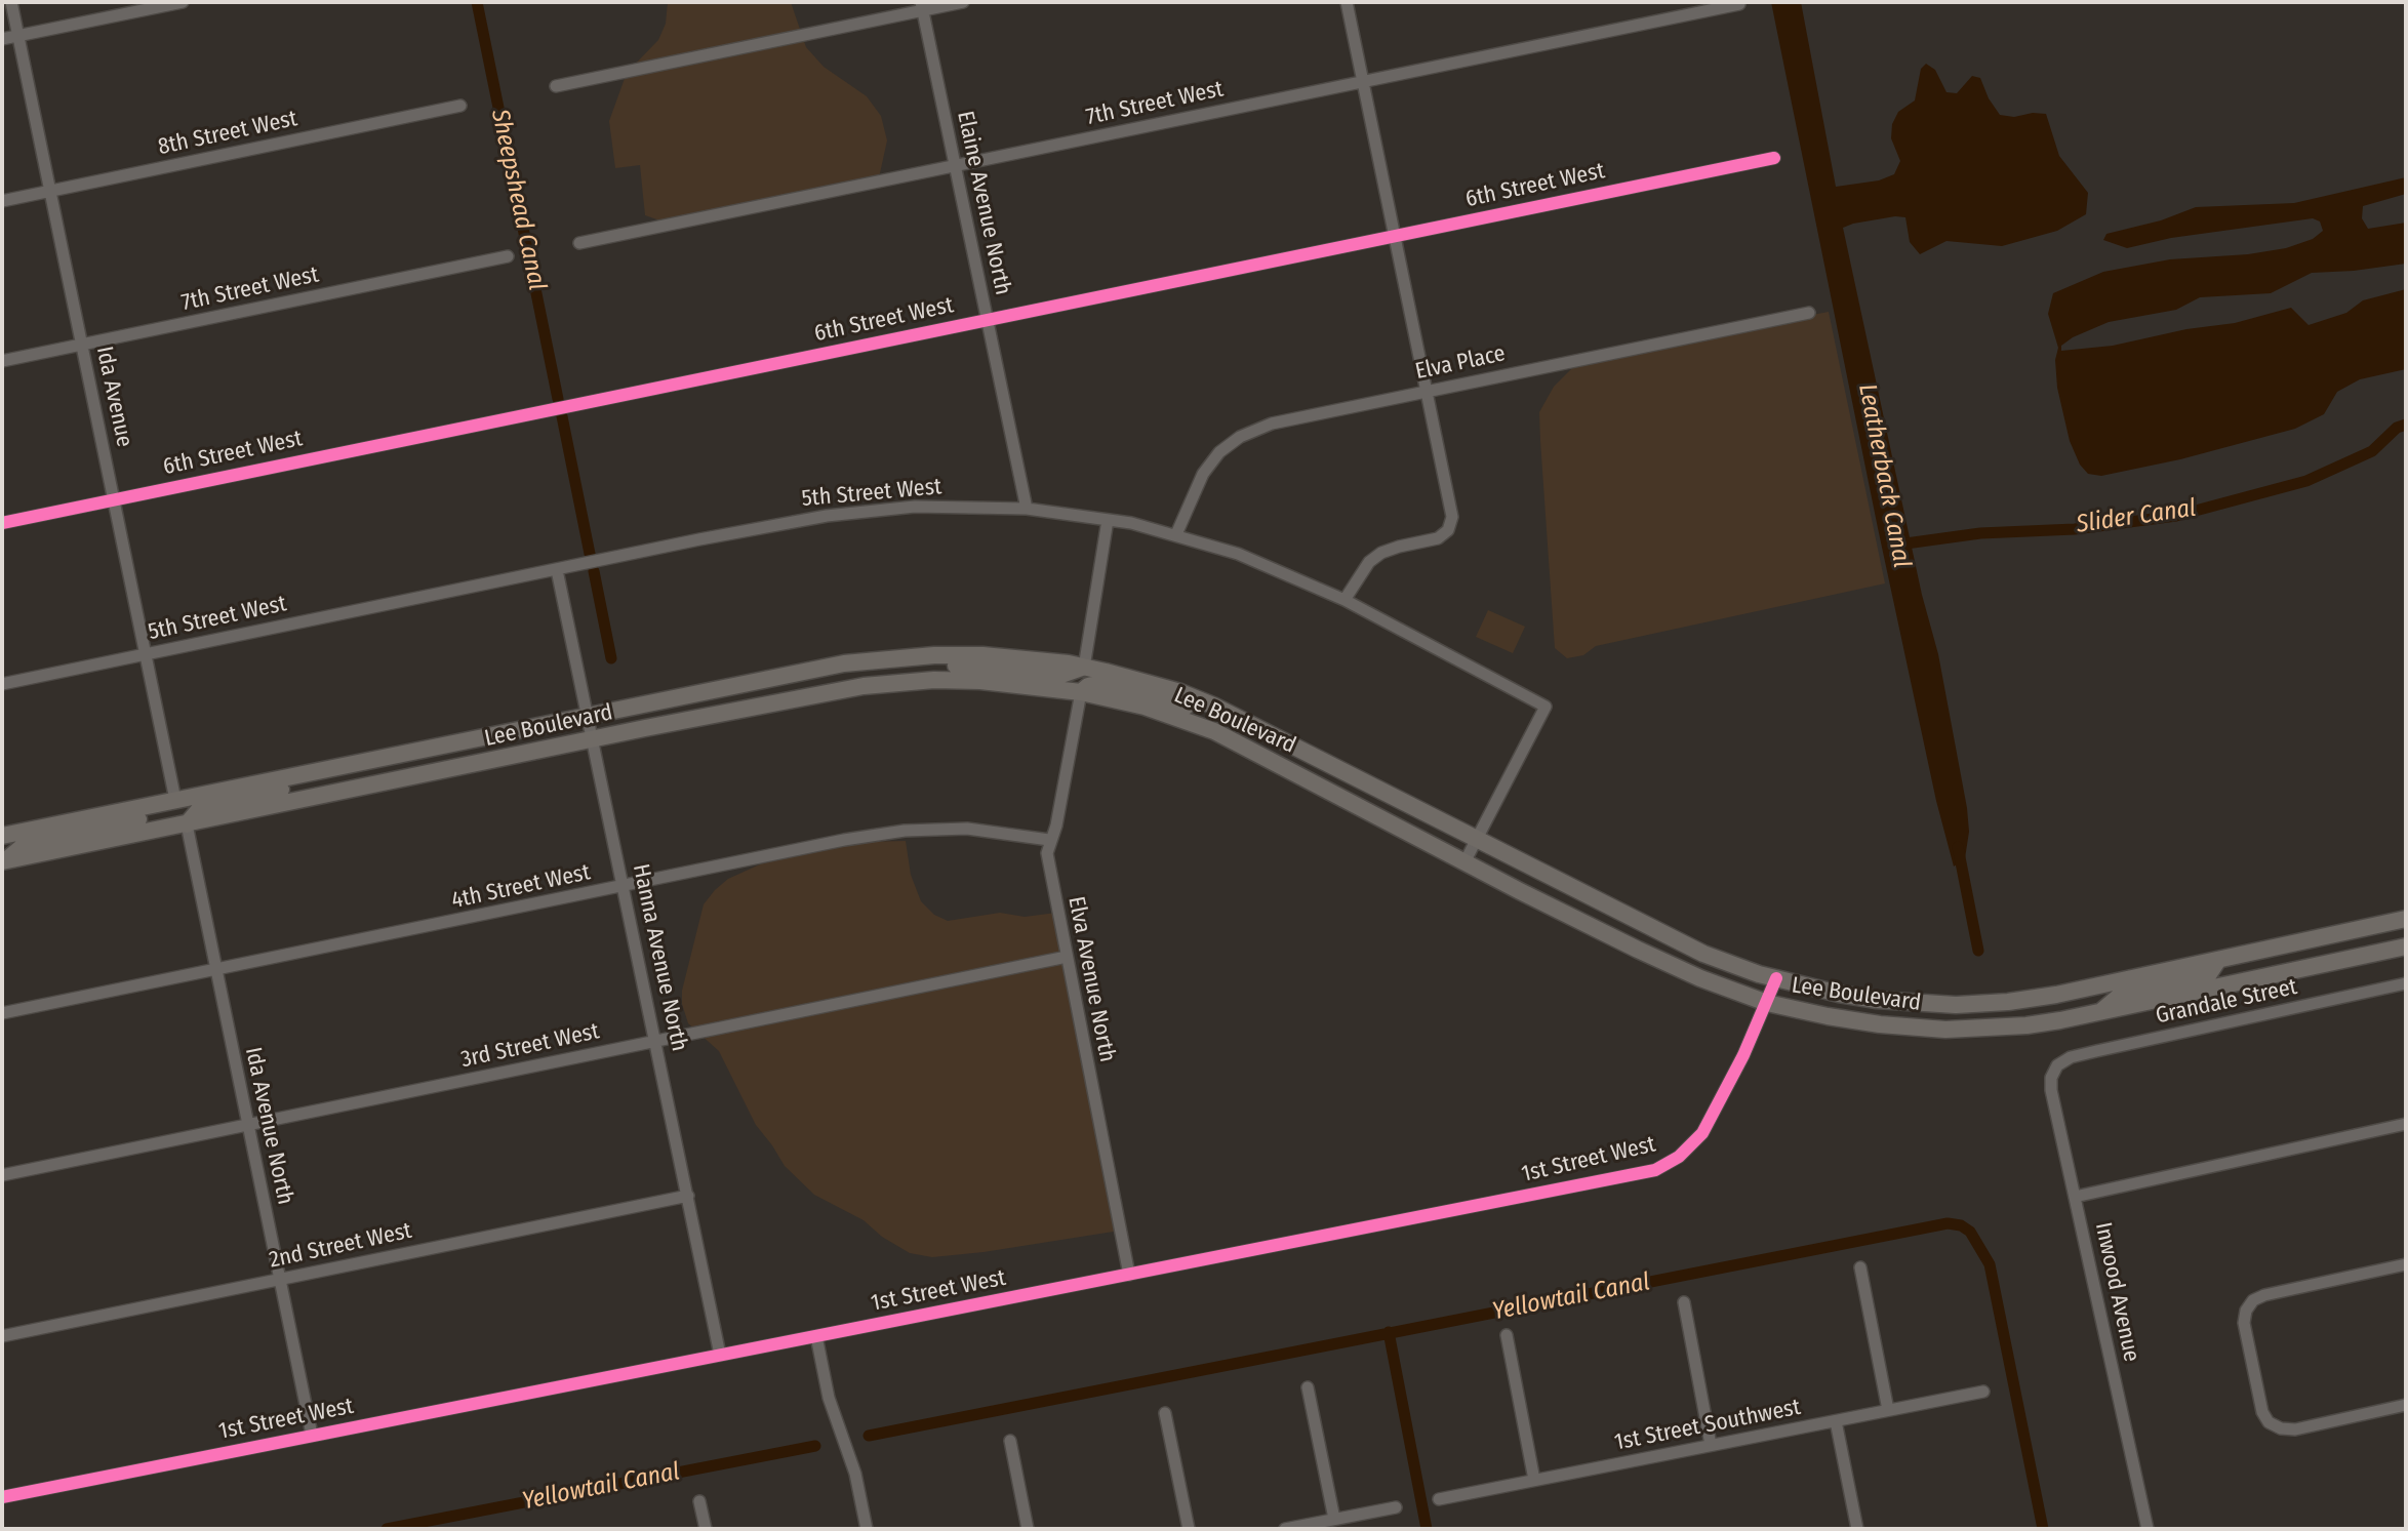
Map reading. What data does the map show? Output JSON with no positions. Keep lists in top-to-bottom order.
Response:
{
  "streets": {
    "main road": ["Lee Boulevard"],
    "street": [
      "7th Street West",
      "8th Street West",
      "6th Street West",
      "Elaine Avenue North",
      "Elva Place",
      "Ida Avenue",
      "5th Street West",
      "4th Street West",
      "Hanna Avenue North",
      "Elva Avenue North",
      "Grandale Street",
      "3rd Street West",
      "Ida Avenue North",
      "1st Street West",
      "2nd Street West",
      "Inwood Avenue",
      "1st Street Southwest"
    ]
  },
  "crossings": [
    ["7th Street West", "Elaine Avenue North"],
    ["7th Street West", "Ida Avenue"],
    ["8th Street West", "Ida Avenue"],
    ["6th Street West", "Elaine Avenue North"],
    ["6th Street West", "Ida Avenue"],
    ["Elaine Avenue North", "5th Street West"],
    ["Elva Place", "5th Street West"],
    ["Ida Avenue", "5th Street West"],
    ["Ida Avenue", "Lee Boulevard"],
    ["5th Street West", "Lee Boulevard"],
    ["5th Street West", "Hanna Avenue North"],
    ["Lee Boulevard", "Hanna Avenue North"],
    ["Lee Boulevard", "Elva Avenue North"],
    ["Lee Boulevard", "Ida Avenue North"],
    ["Lee Boulevard", "1st Street West"],
    ["4th Street West", "Hanna Avenue North"],
    ["4th Street West", "Elva Avenue North"],
    ["4th Street West", "Ida Avenue North"],
    ["Hanna Avenue North", "3rd Street West"],
    ["Hanna Avenue North", "1st Street West"],
    ["Hanna Avenue North", "2nd Street West"],
    ["Elva Avenue North", "3rd Street West"],
    ["Elva Avenue North", "1st Street West"],
    ["Grandale Street", "Inwood Avenue"],
    ["3rd Street West", "Ida Avenue North"],
    ["Ida Avenue North", "1st Street West"],
    ["Ida Avenue North", "2nd Street West"]
  ],
  "water": [
    "Sheepshead Canal",
    "Leatherback Canal",
    "Slider Canal",
    "Yellowtail Canal"
  ]
}
